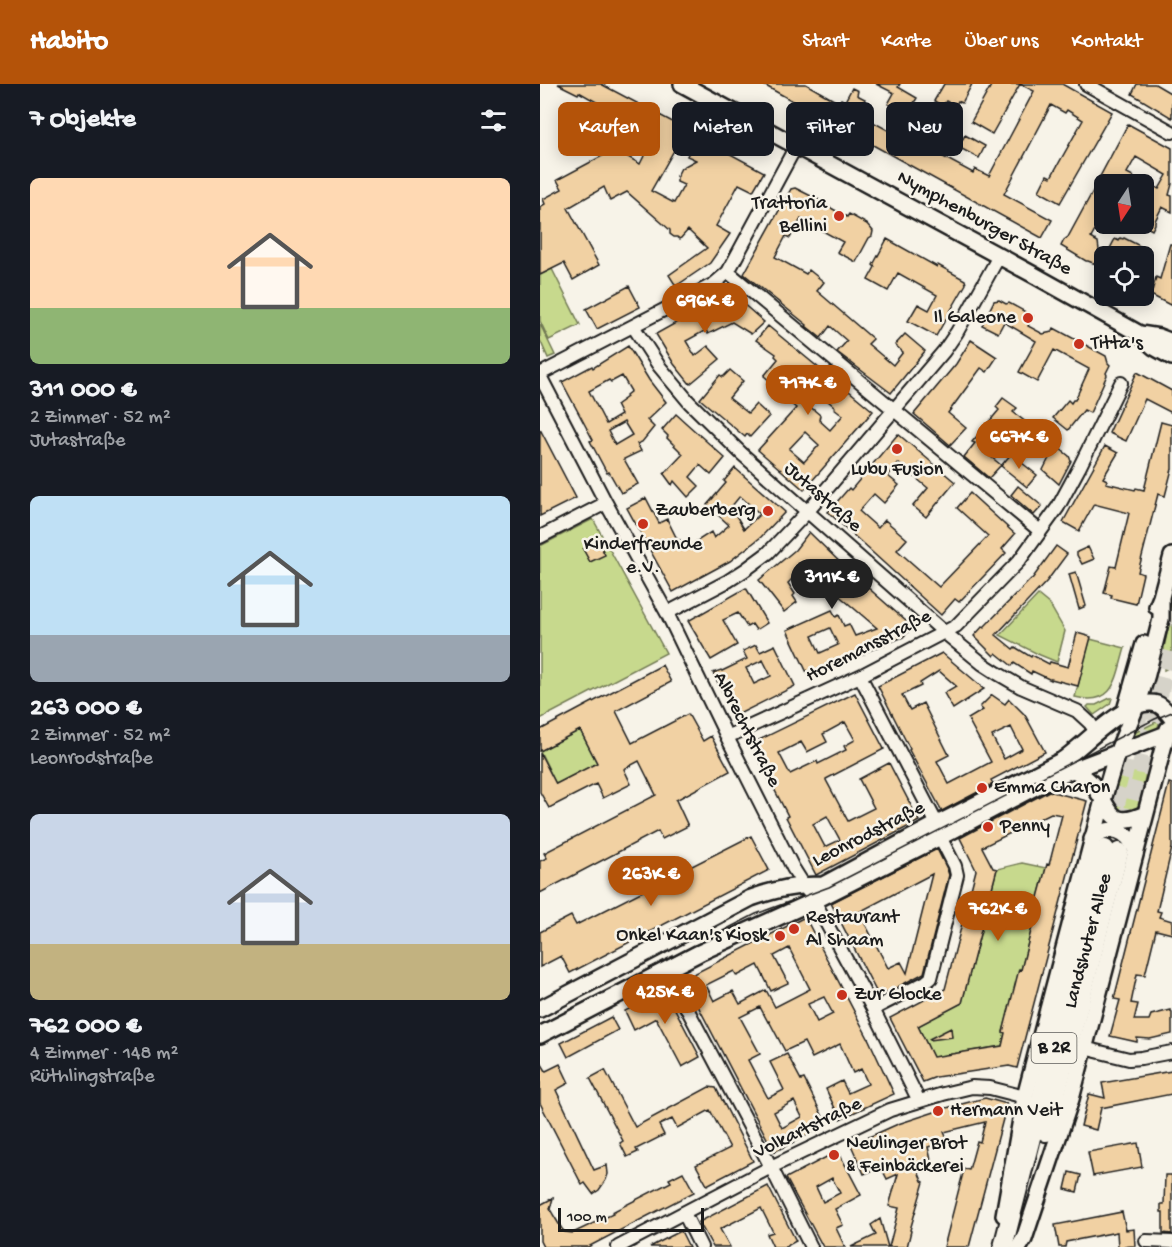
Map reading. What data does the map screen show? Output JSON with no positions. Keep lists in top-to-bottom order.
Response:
{
  "streets": {
    "highway": ["Landshuter Allee", "B 2R"],
    "main road": ["Nymphenburger Straße", "Leonrodstraße"],
    "street": [
      "Jutastraße",
      "Horemansstraße",
      "Albrechtstraße",
      "Volkartstraße"
    ]
  },
  "crossings": [
    ["Jutastraße", "Horemansstraße"],
    ["Jutastraße", "Leonrodstraße"],
    ["Horemansstraße", "Albrechtstraße"],
    ["Albrechtstraße", "Leonrodstraße"],
    ["Albrechtstraße", "Volkartstraße"],
    ["Leonrodstraße", "Landshuter Allee"],
    ["Landshuter Allee", "Volkartstraße"]
  ],
  "places": [
    "Trattoria Bellini",
    "Il Galeone",
    "Titta's",
    "Lubu Fusion",
    "Zauberberg",
    "Kinderfreunde e.V.",
    "Emma Charon",
    "Penny",
    "Restaurant Al Shaam",
    "Onkel Kaan's Kiosk",
    "Zur Glocke",
    "Hermann Veit",
    "Neulinger Brot & Feinbäckerei"
  ],
  "scale_bar": "100 m",
  "north": "bottom",
  "page": {
    "header": "Habito",
    "nav": [
      "Start",
      "Karte",
      "Über uns",
      "Kontakt"
    ],
    "heading": "7 Objekte",
    "chip": [
      "Kaufen",
      "Mieten",
      "Filter",
      "Neu"
    ],
    "list": [
      {
        "name": "311 000 €",
        "note": "2 Zimmer · 52 m² · Jutastraße"
      },
      {
        "name": "263 000 €",
        "note": "2 Zimmer · 52 m² · Leonrodstraße"
      },
      {
        "name": "762 000 €",
        "note": "4 Zimmer · 148 m² · Rüthlingstraße"
      }
    ],
    "price": [
      "696K €",
      "717K €",
      "667K €",
      "311K €",
      "263K €",
      "762K €",
      "425K €"
    ],
    "scale": "100 m"
  }
}
